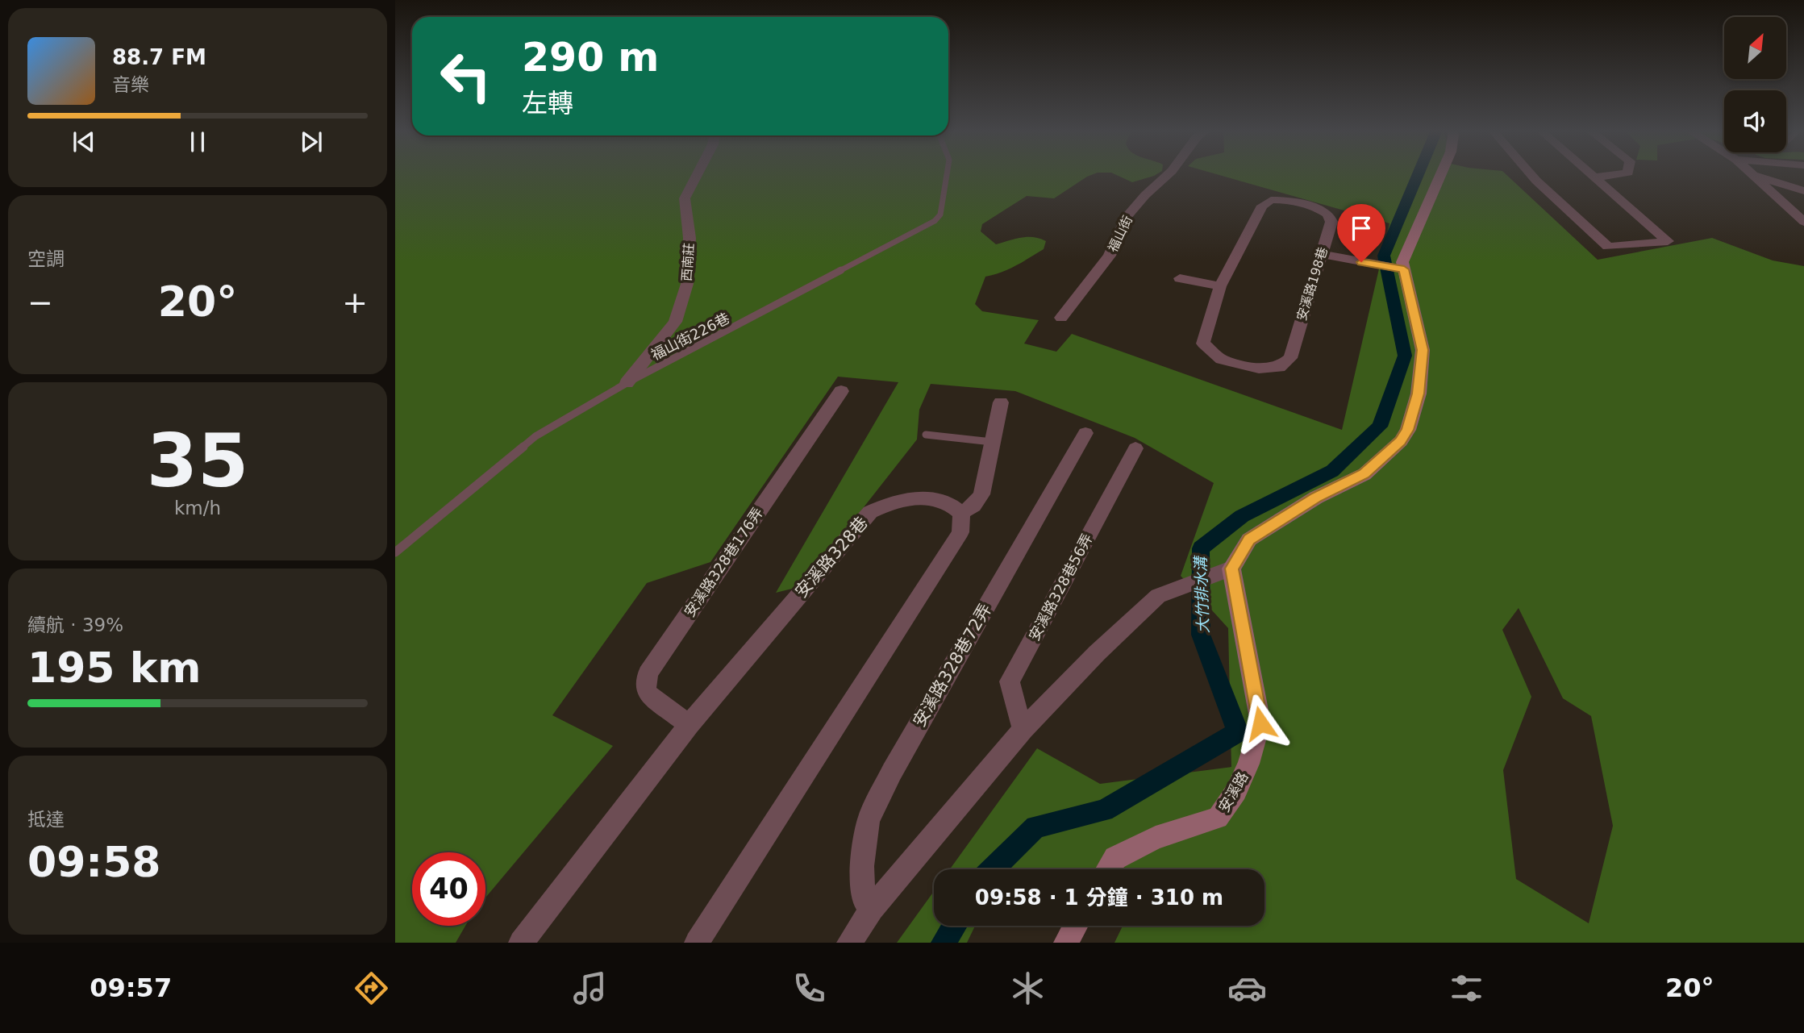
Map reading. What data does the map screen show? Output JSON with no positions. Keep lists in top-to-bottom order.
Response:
{
  "streets": {
    "street": [
      "福山街",
      "西南莊",
      "安溪路198巷",
      "安溪路328巷",
      "安溪路328巷176弄",
      "安溪路328巷56弄",
      "安溪路328巷72弄",
      "安溪路"
    ],
    "lane": ["福山街226巷"]
  },
  "crossings": [
    ["西南莊", "福山街226巷"],
    ["安溪路328巷", "安溪路328巷176弄"]
  ],
  "water": ["大竹排水溝"],
  "north": "top right",
  "page": {
    "turn": ["290 m", "左轉"],
    "song": ["88.7 FM", "音樂"],
    "tile": [
      "空調",
      ["35", "km/h"],
      ["續航 · 39%", "195 km"],
      ["抵達", "09:58"]
    ],
    "heat": ["−", "20°", "+"],
    "limit": "40",
    "trip": "09:58 · 1 分鐘 · 310 m",
    "tabs": ["09:57", "20°"]
  }
}
